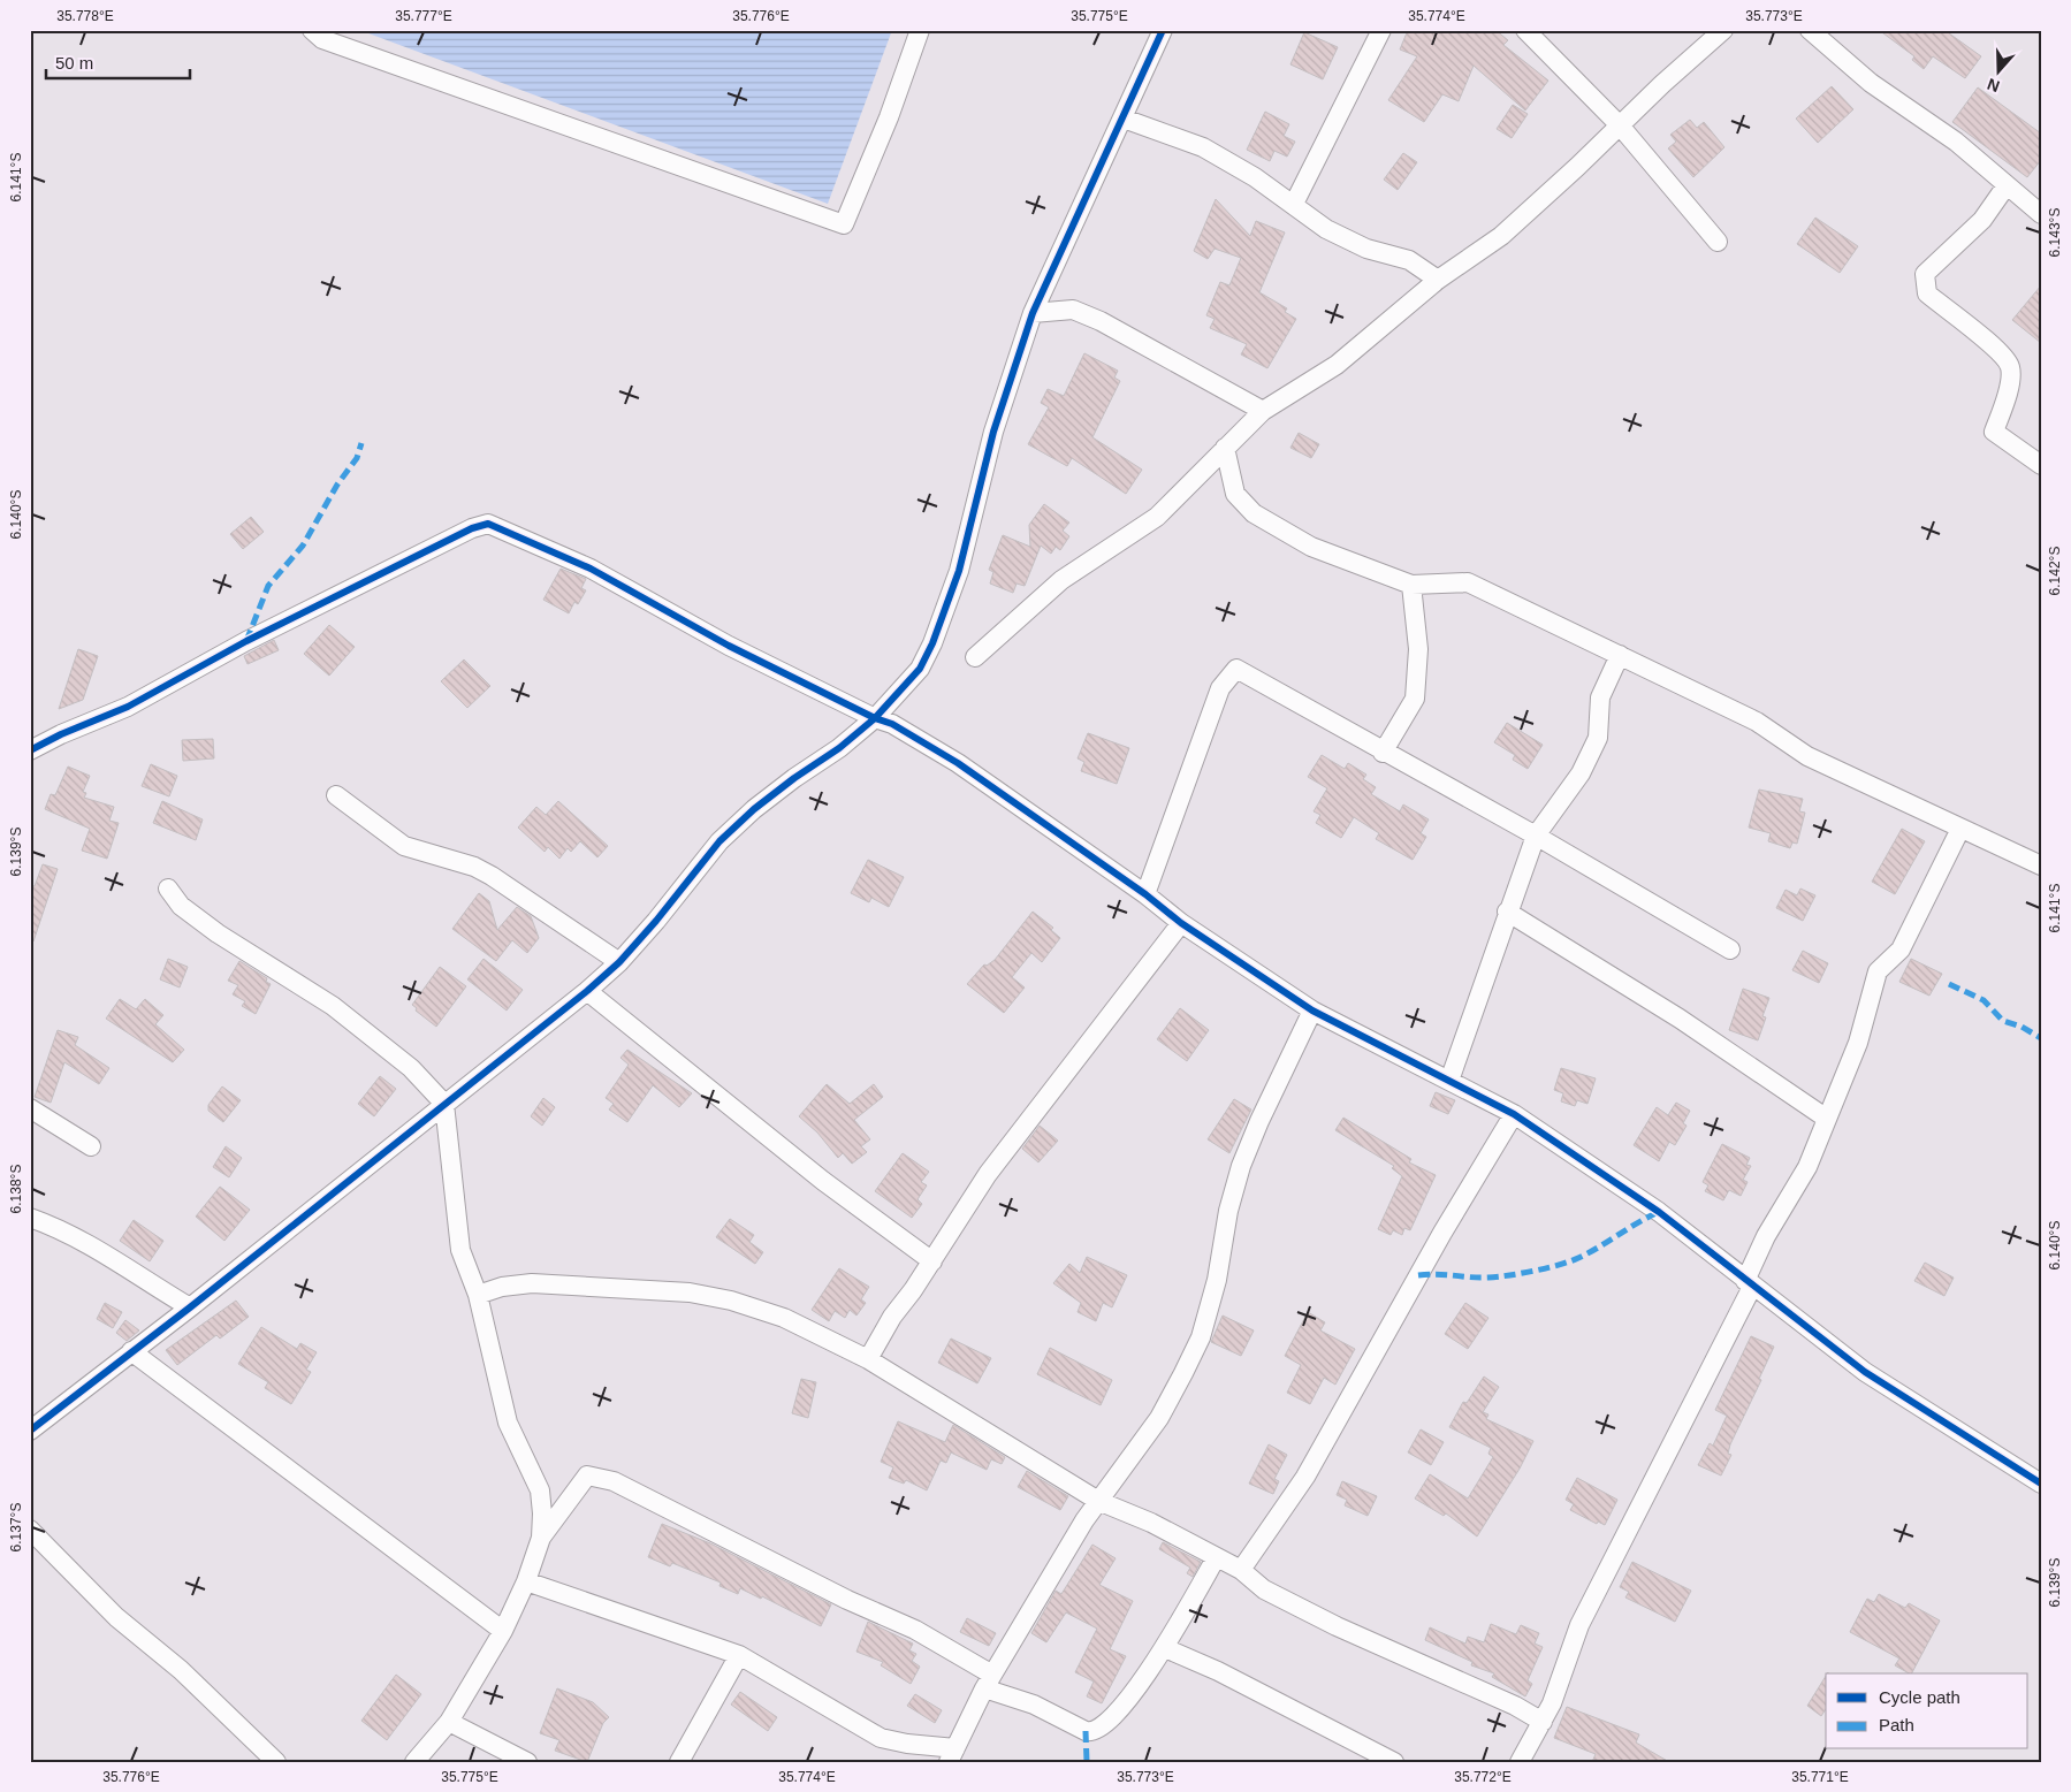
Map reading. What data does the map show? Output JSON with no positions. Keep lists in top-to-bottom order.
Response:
{
  "legend": ["Cycle path", "Path"],
  "scale_bar": "50 m",
  "north": "bottom",
  "coordinates": [
    "35.778°E",
    "35.777°E",
    "35.776°E",
    "35.775°E",
    "35.774°E",
    "35.773°E",
    "6.141°S",
    "6.143°S",
    "6.140°S",
    "6.142°S",
    "6.139°S",
    "6.138°S",
    "6.137°S",
    "35.772°E",
    "35.771°E"
  ]
}
